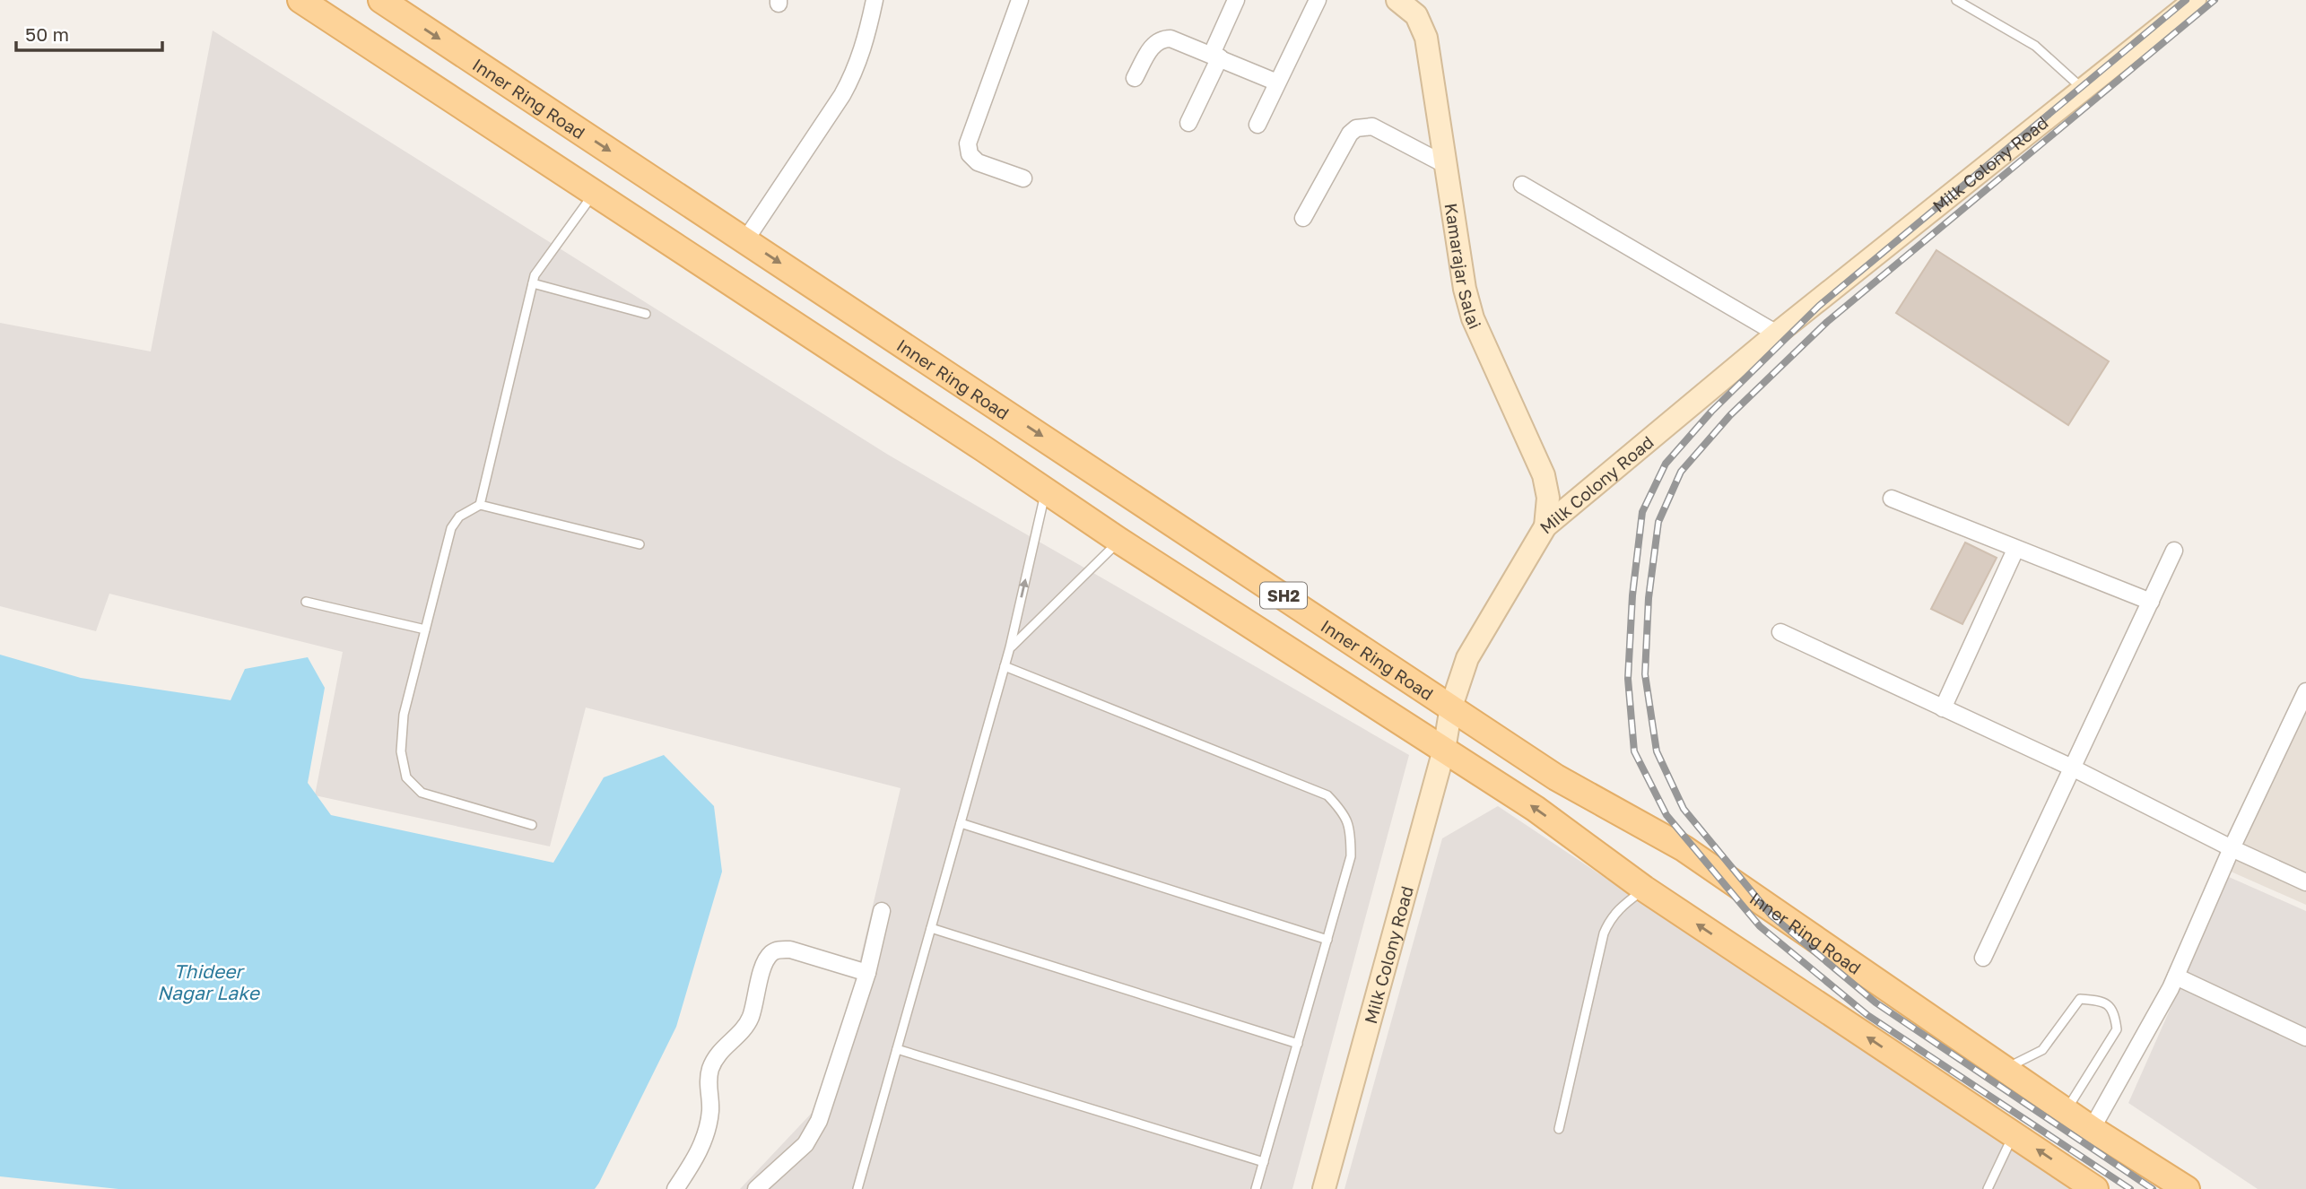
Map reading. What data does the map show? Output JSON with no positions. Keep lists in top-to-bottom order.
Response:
{
  "streets": {
    "main road": [
      "Inner Ring Road",
      "Milk Colony Road",
      "Kamarajar Salai",
      "SH2"
    ]
  },
  "crossings": [
    ["Inner Ring Road", "Milk Colony Road"],
    ["Milk Colony Road", "Kamarajar Salai"],
    ["Milk Colony Road", "SH2"]
  ],
  "water": ["Thideer Nagar Lake"],
  "scale_bar": "50 m"
}
